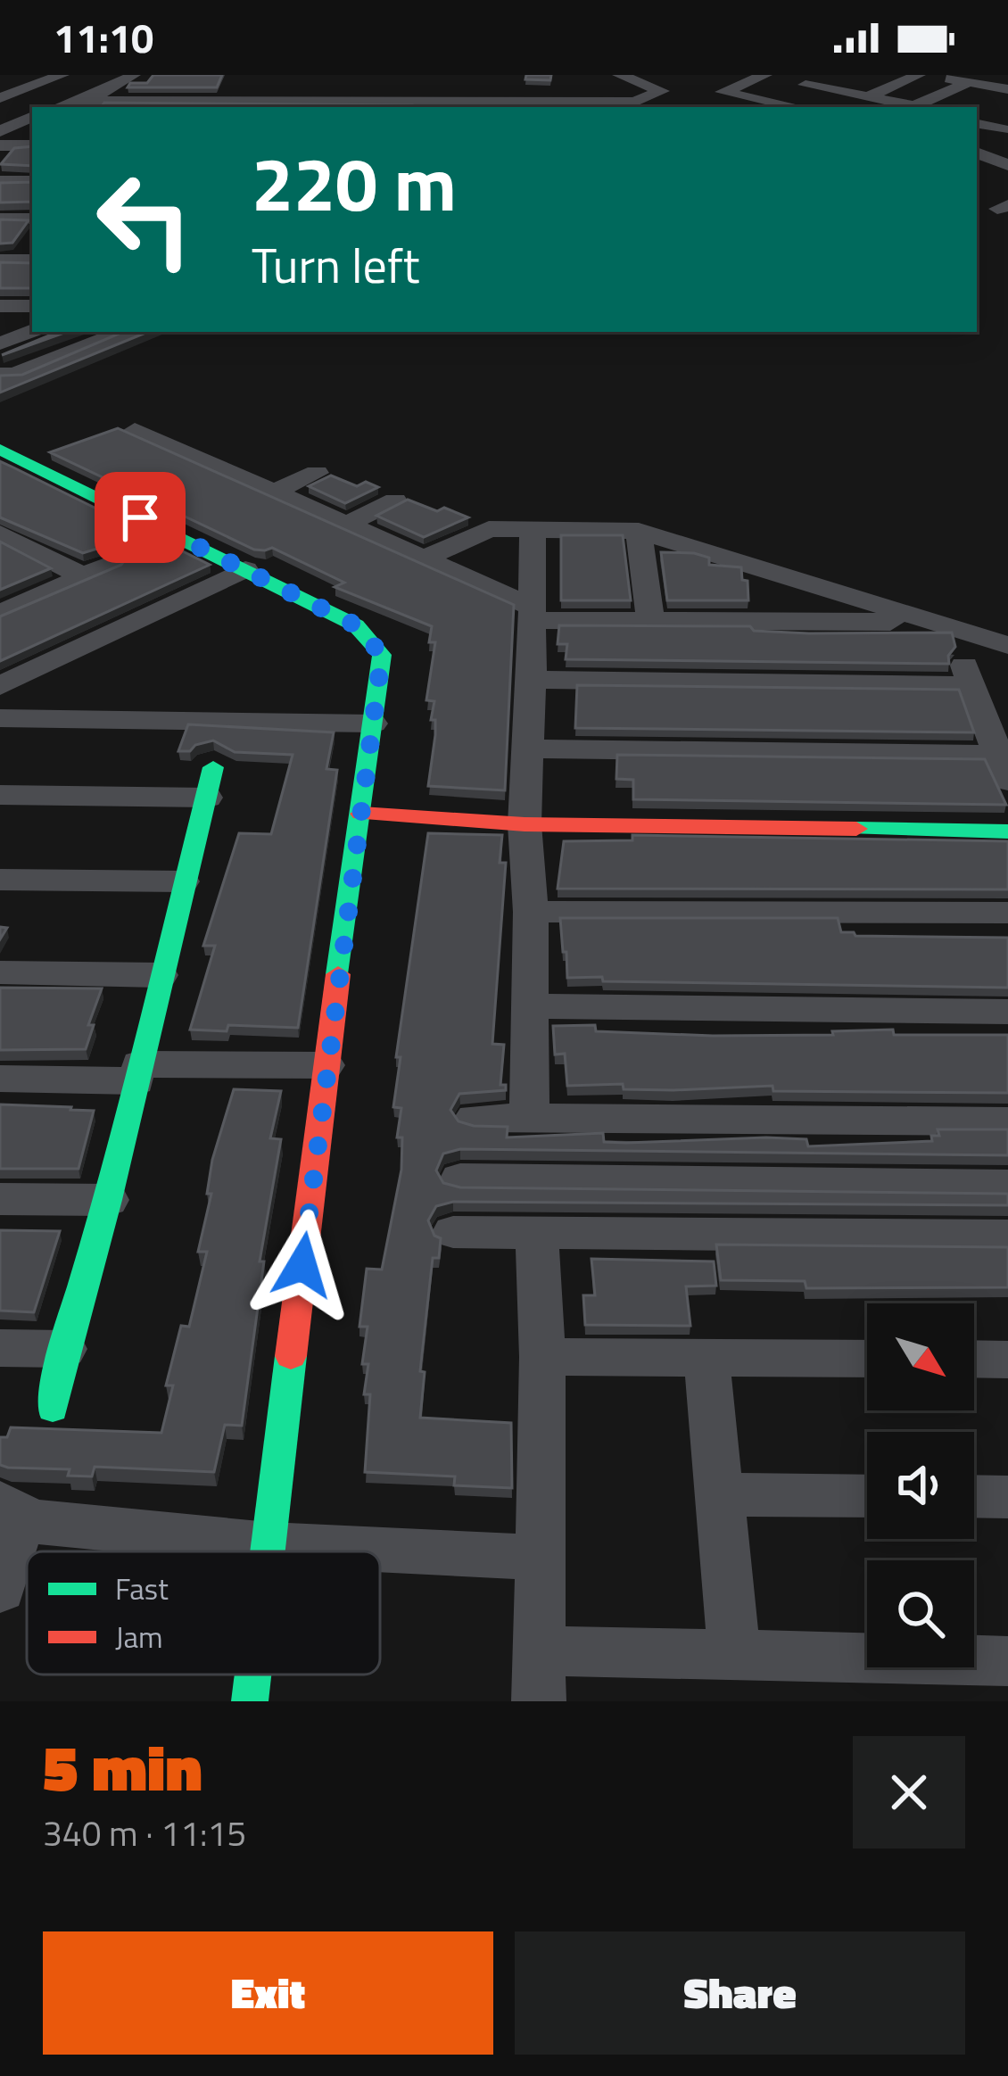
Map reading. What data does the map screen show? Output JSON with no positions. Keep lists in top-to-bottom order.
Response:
{
  "legend": ["Fast", "Jam"],
  "north": "bottom right",
  "page": {
    "status": "11:10",
    "turn": ["220 m", "Turn left"],
    "heading": ["5 min", "340 m · 11:15"],
    "buttons": ["Exit", "Share"]
  }
}
